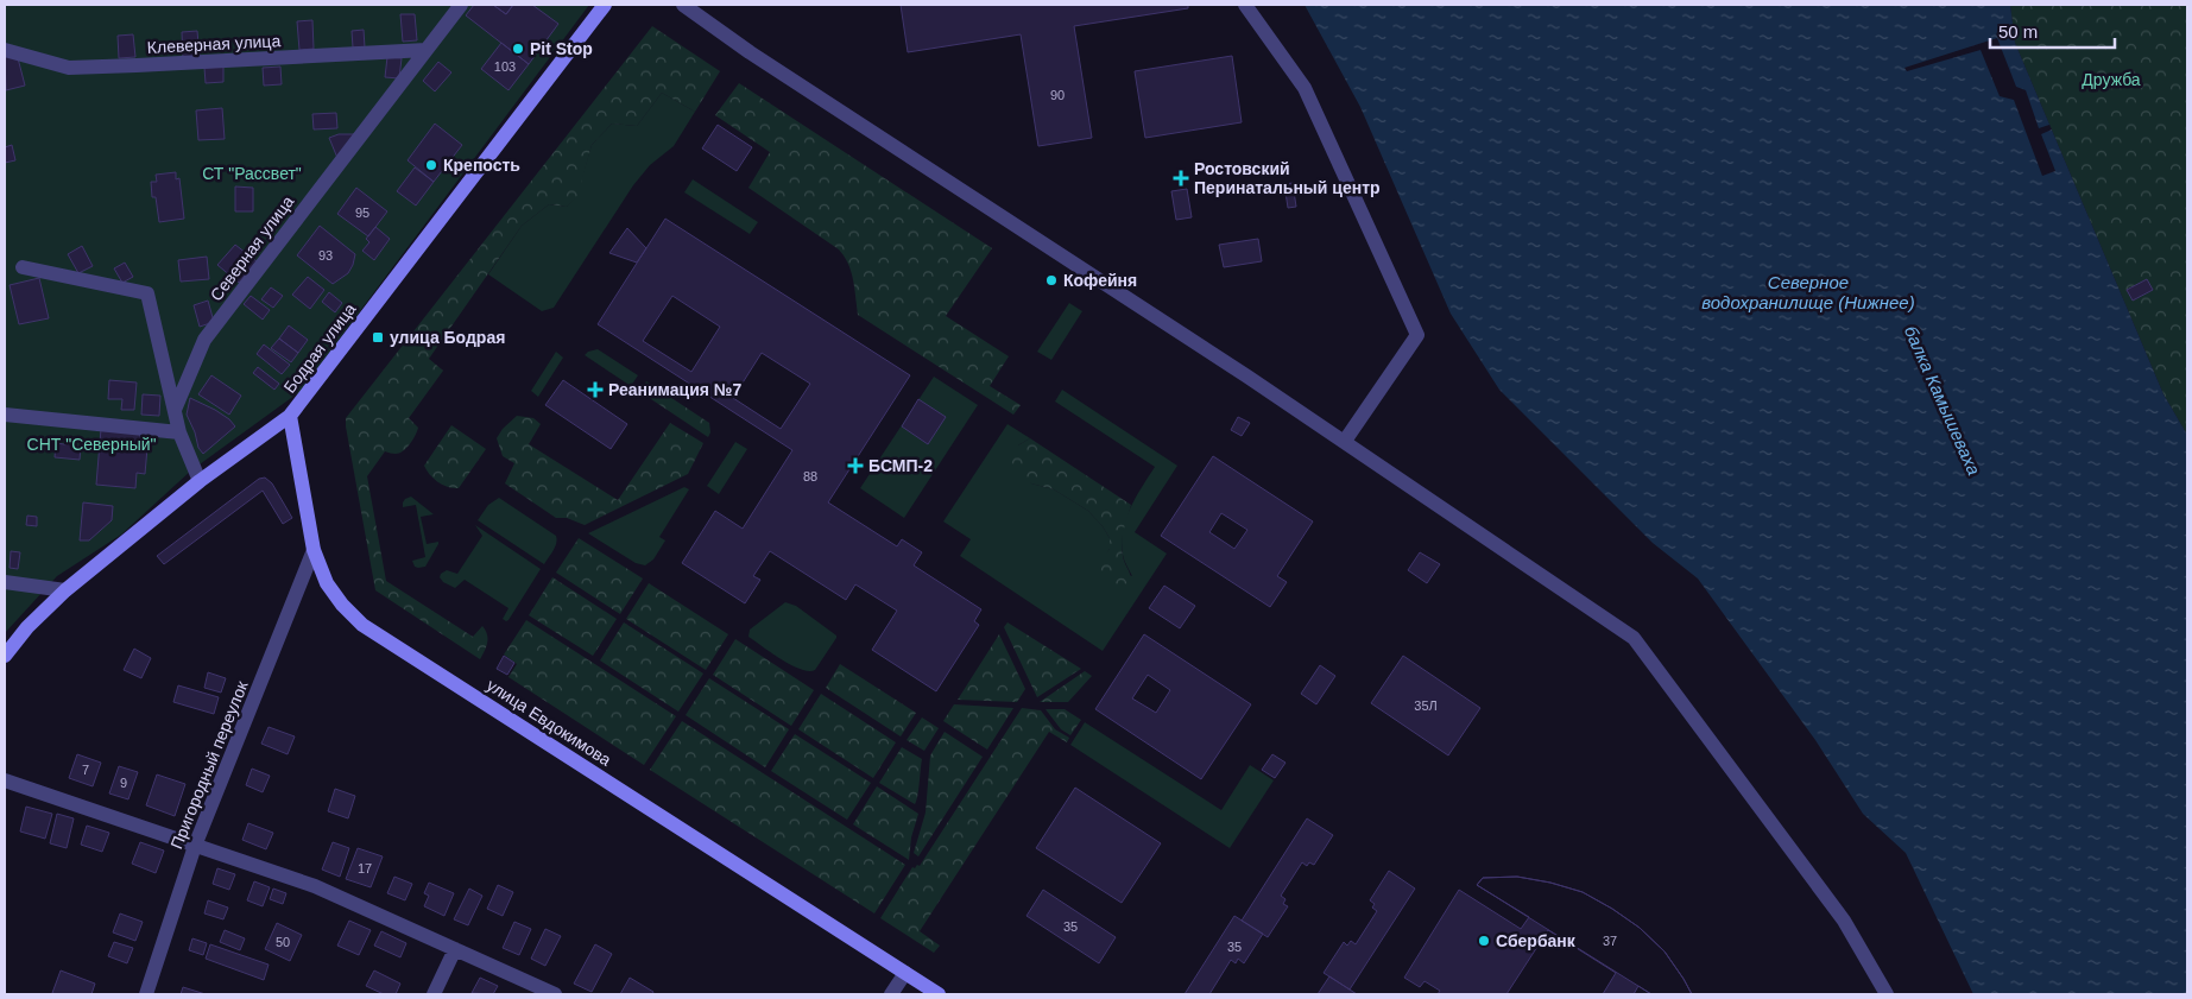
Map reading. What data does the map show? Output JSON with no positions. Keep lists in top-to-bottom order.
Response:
{
  "streets": {
    "main road": ["Бодрая улица", "улица Евдокимова"],
    "street": ["Клеверная улица", "Северная улица", "Пригородный переулок"]
  },
  "crossings": [
    ["Клеверная улица", "Северная улица"],
    ["Бодрая улица", "улица Евдокимова"],
    ["улица Евдокимова", "Пригородный переулок"]
  ],
  "water": ["Северное водохранилище (Нижнее)", "балка Камышеваха"],
  "parks": ["Дружба", "СТ \"Рассвет\"", "СНТ \"Северный\""],
  "places": {
    "other": [
      "Pit Stop",
      "Крепость",
      "Кофейня",
      "Сбербанк"
    ],
    "health": ["Ростовский Перинатальный центр", "Реанимация №7", "БСМП-2"],
    "transit": ["улица Бодрая"]
  },
  "house_numbers": [
    "103",
    "90",
    "95",
    "93",
    "88",
    "35Л",
    "7",
    "9",
    "17",
    "35",
    "37",
    "50",
    "35"
  ],
  "scale_bar": "50 m"
}
